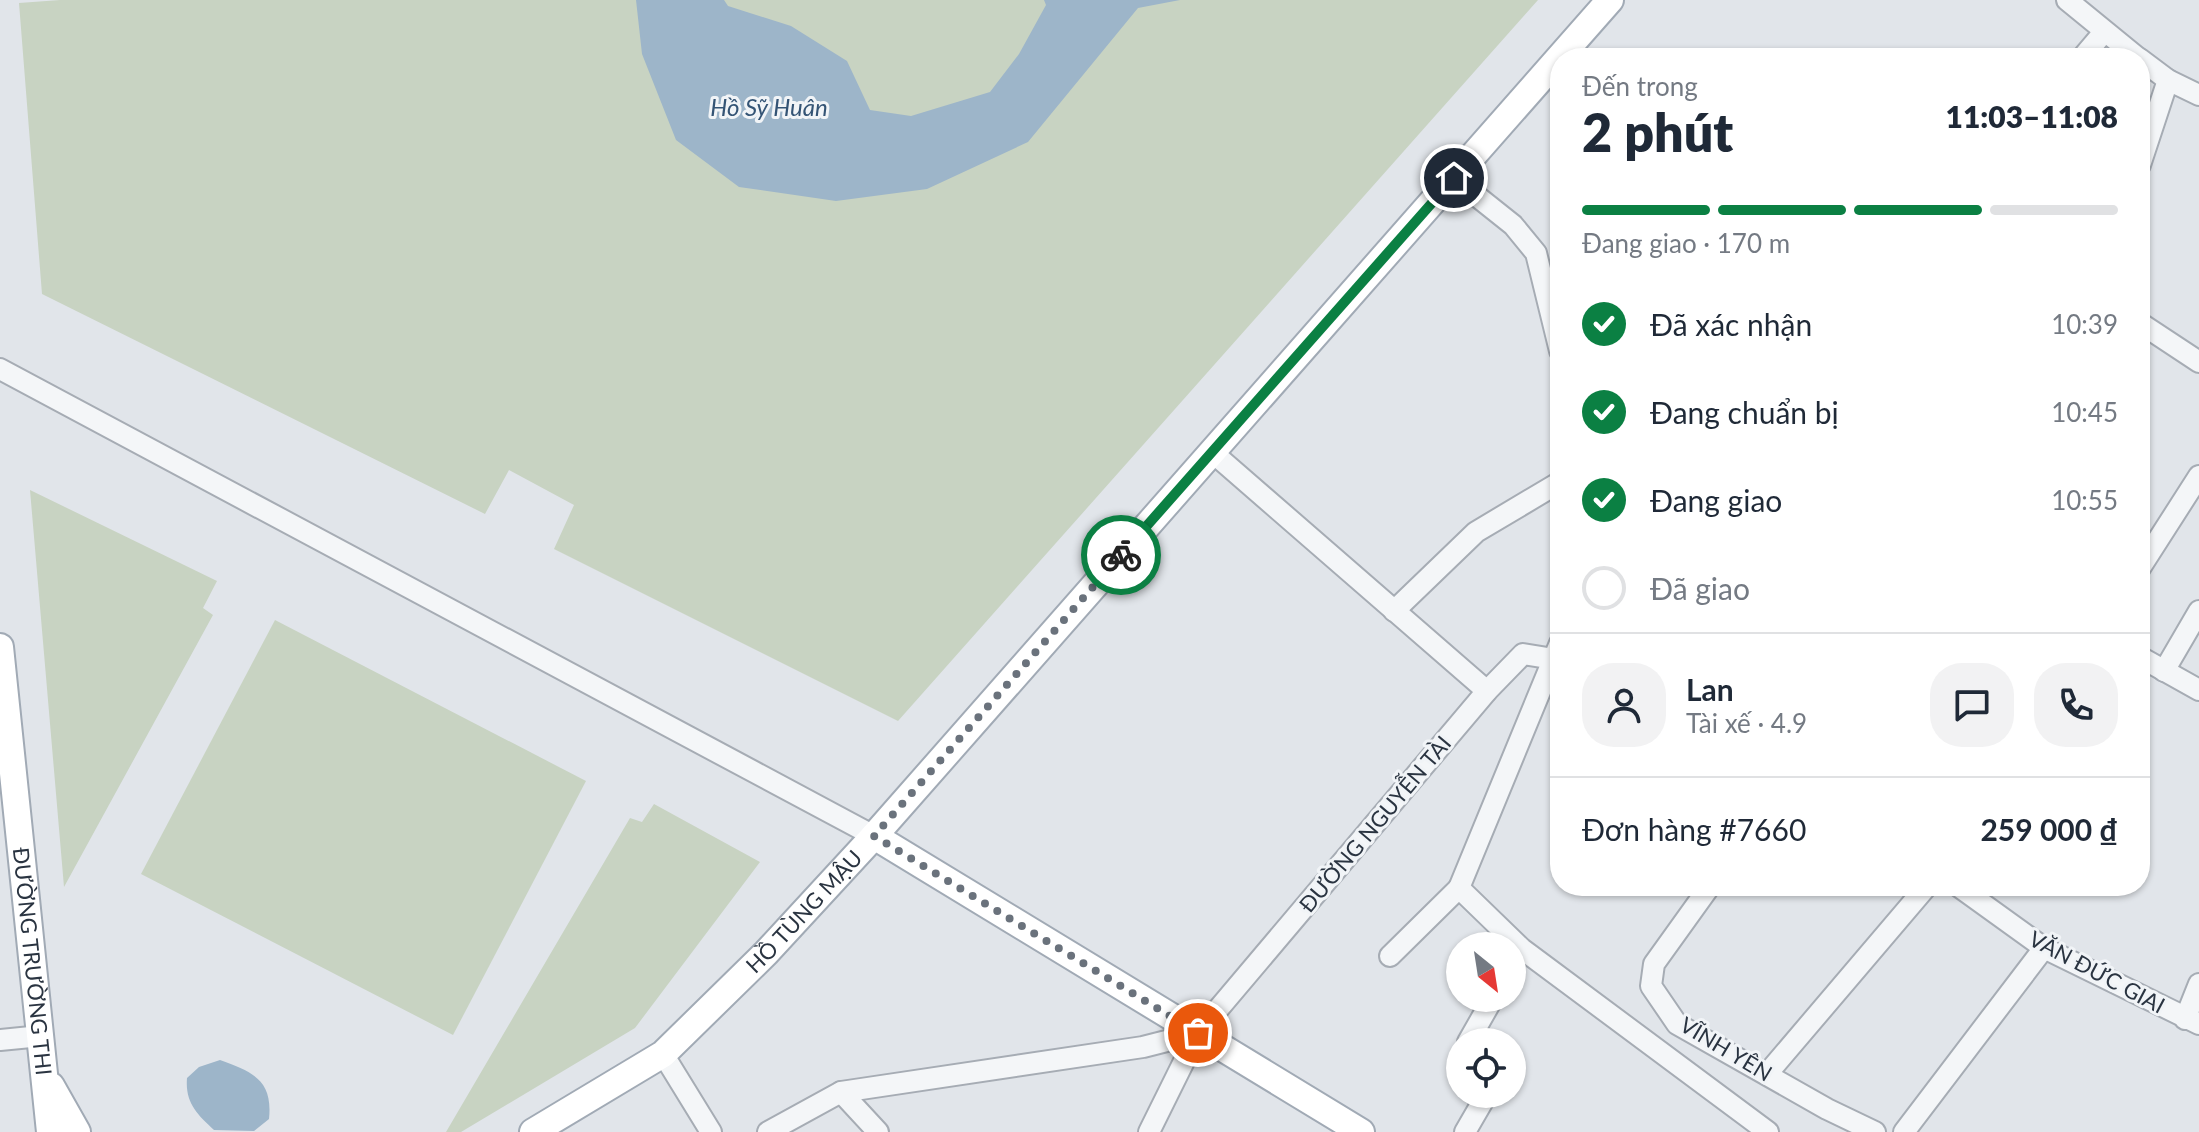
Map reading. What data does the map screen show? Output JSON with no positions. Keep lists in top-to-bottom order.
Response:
{
  "streets": {
    "main road": ["HỒ TÙNG MẬU", "ĐƯỜNG TRƯỜNG THI"],
    "street": ["ĐƯỜNG NGUYỄN TÀI", "VĂN ĐỨC GIAI", "VĨNH YÊN"]
  },
  "water": ["Hồ Sỹ Huân"],
  "north": "bottom right",
  "page": {
    "heading": ["2 phút", "Đến trong", "11:03–11:08"],
    "panel": [
      "Lan",
      "Tài xế · 4.9",
      "Đơn hàng #7660",
      "259 000 ₫"
    ],
    "bar": "Đang giao · 170 m",
    "list": [
      ["Đã xác nhận", "10:39"],
      ["Đang chuẩn bị", "10:45"],
      ["Đang giao", "10:55"],
      "Đã giao"
    ]
  }
}
